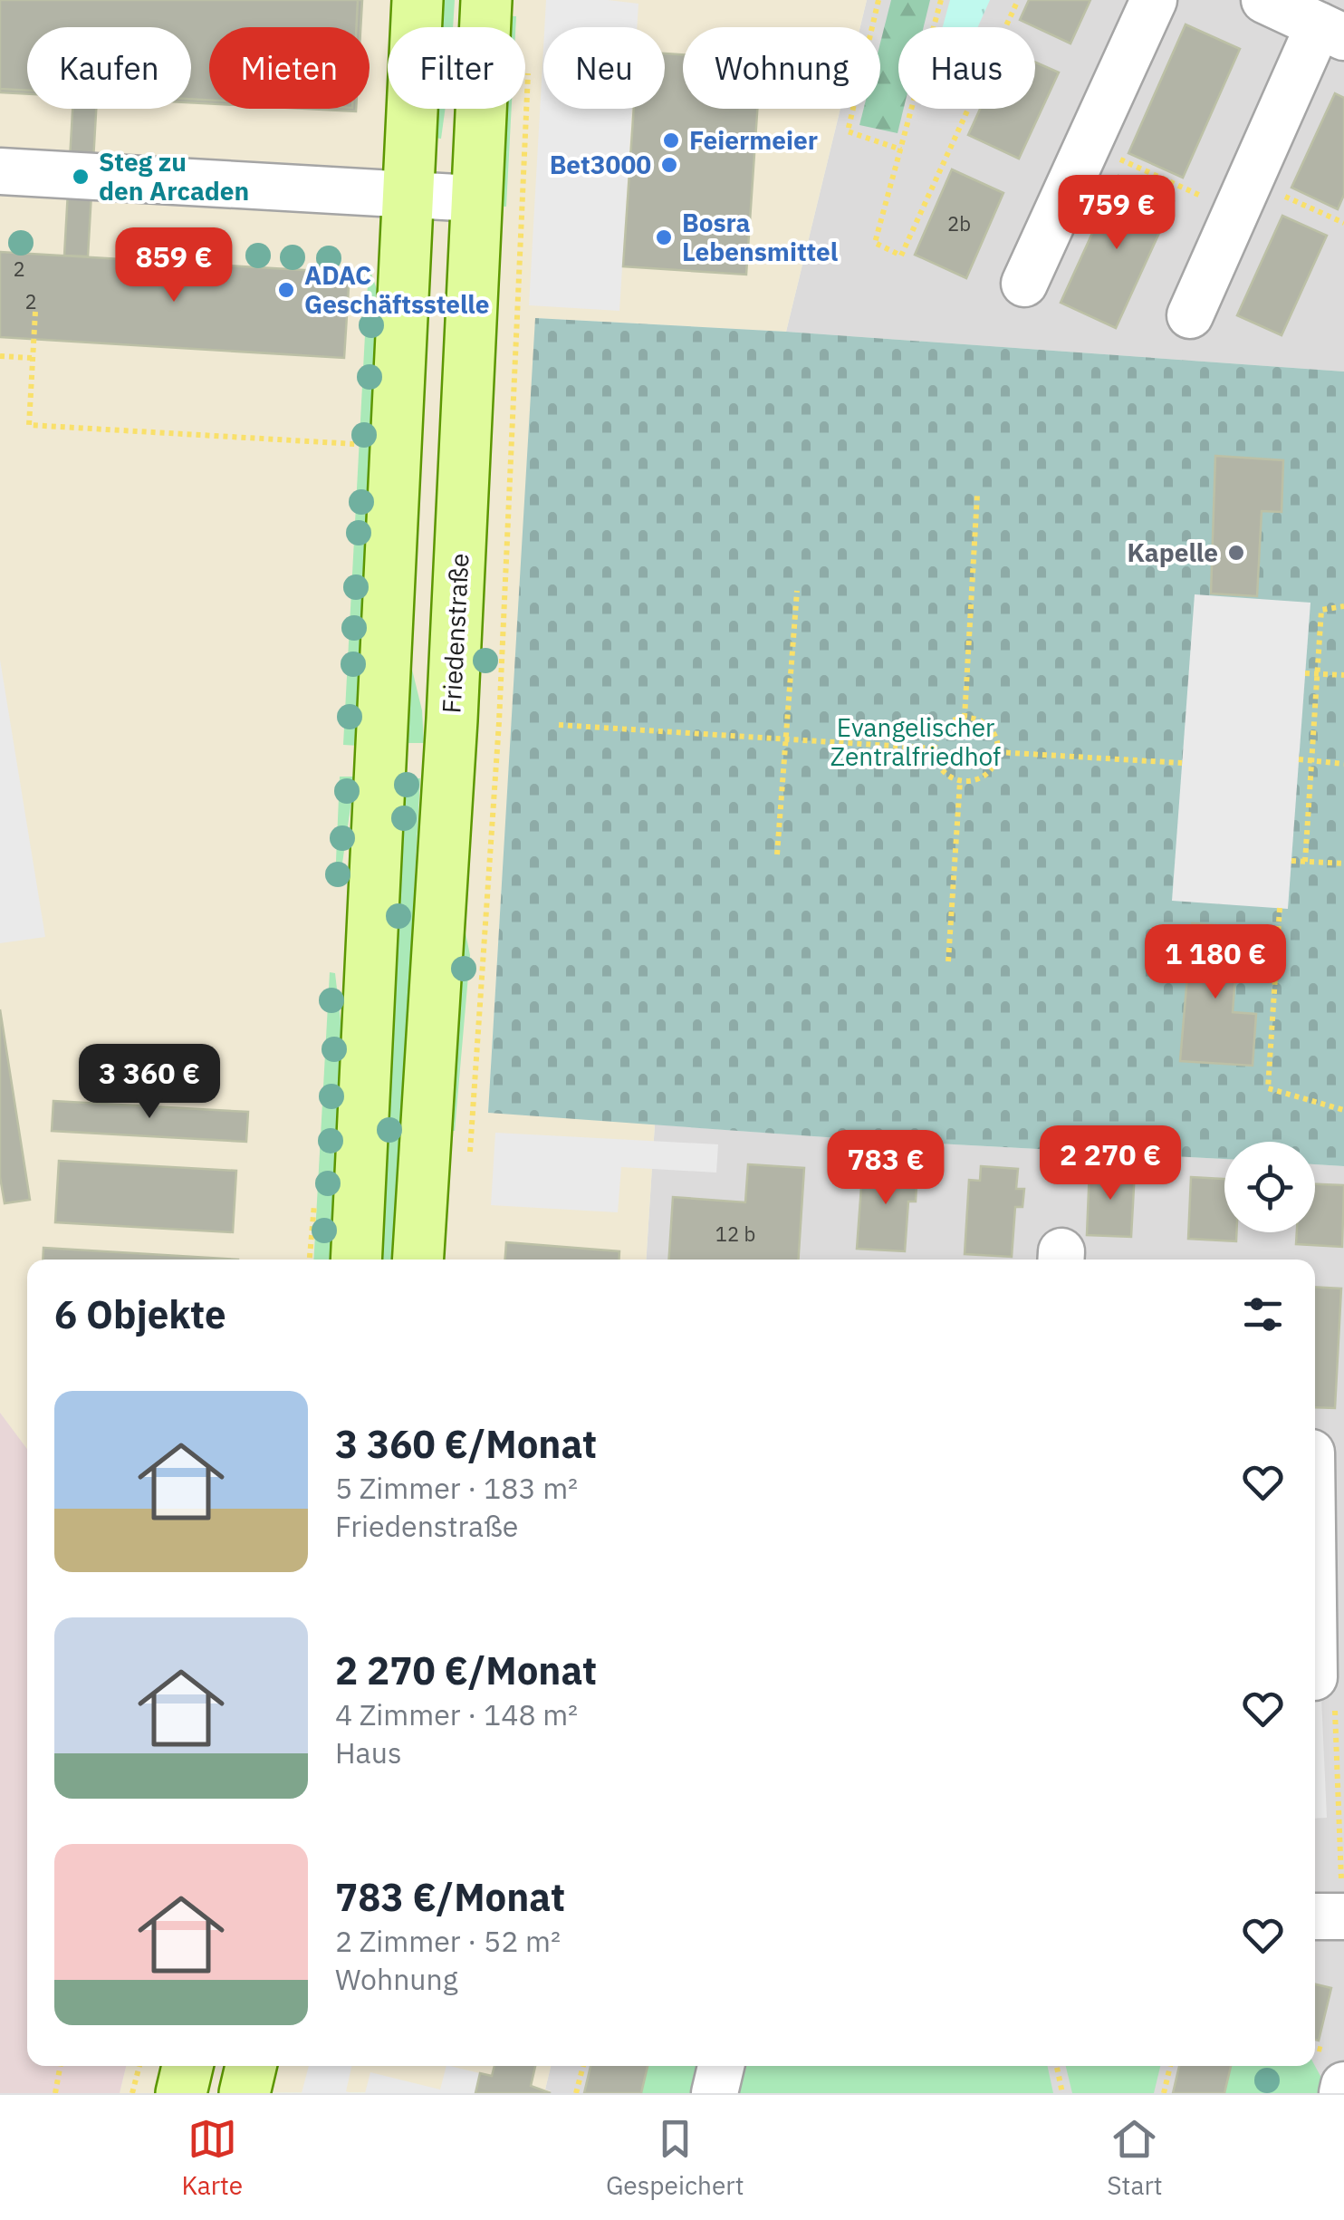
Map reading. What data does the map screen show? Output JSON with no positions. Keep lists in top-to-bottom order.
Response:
{
  "streets": {
    "main road": ["Friedenstraße"]
  },
  "parks": ["Evangelischer Zentralfriedhof"],
  "places": [
    "Feiermeier",
    "Bet3000",
    "Steg zu den Arcaden",
    "Bosra Lebensmittel",
    "ADAC Geschäftsstelle",
    "Kapelle"
  ],
  "house_numbers": [
    "2b",
    "2",
    "2",
    "12 b"
  ],
  "page": {
    "chip": [
      "Kaufen",
      "Mieten",
      "Filter",
      "Neu",
      "Wohnung",
      "Haus"
    ],
    "price": [
      "759 €",
      "859 €",
      "1 180 €",
      "3 360 €",
      "2 270 €",
      "783 €"
    ],
    "heading": "6 Objekte",
    "list": [
      {
        "name": "3 360 €/Monat",
        "note": "5 Zimmer · 183 m² · Friedenstraße"
      },
      {
        "name": "2 270 €/Monat",
        "note": "4 Zimmer · 148 m² · Haus"
      },
      {
        "name": "783 €/Monat",
        "note": "2 Zimmer · 52 m² · Wohnung"
      }
    ],
    "tabs": ["Karte", "Gespeichert", "Start"]
  }
}
